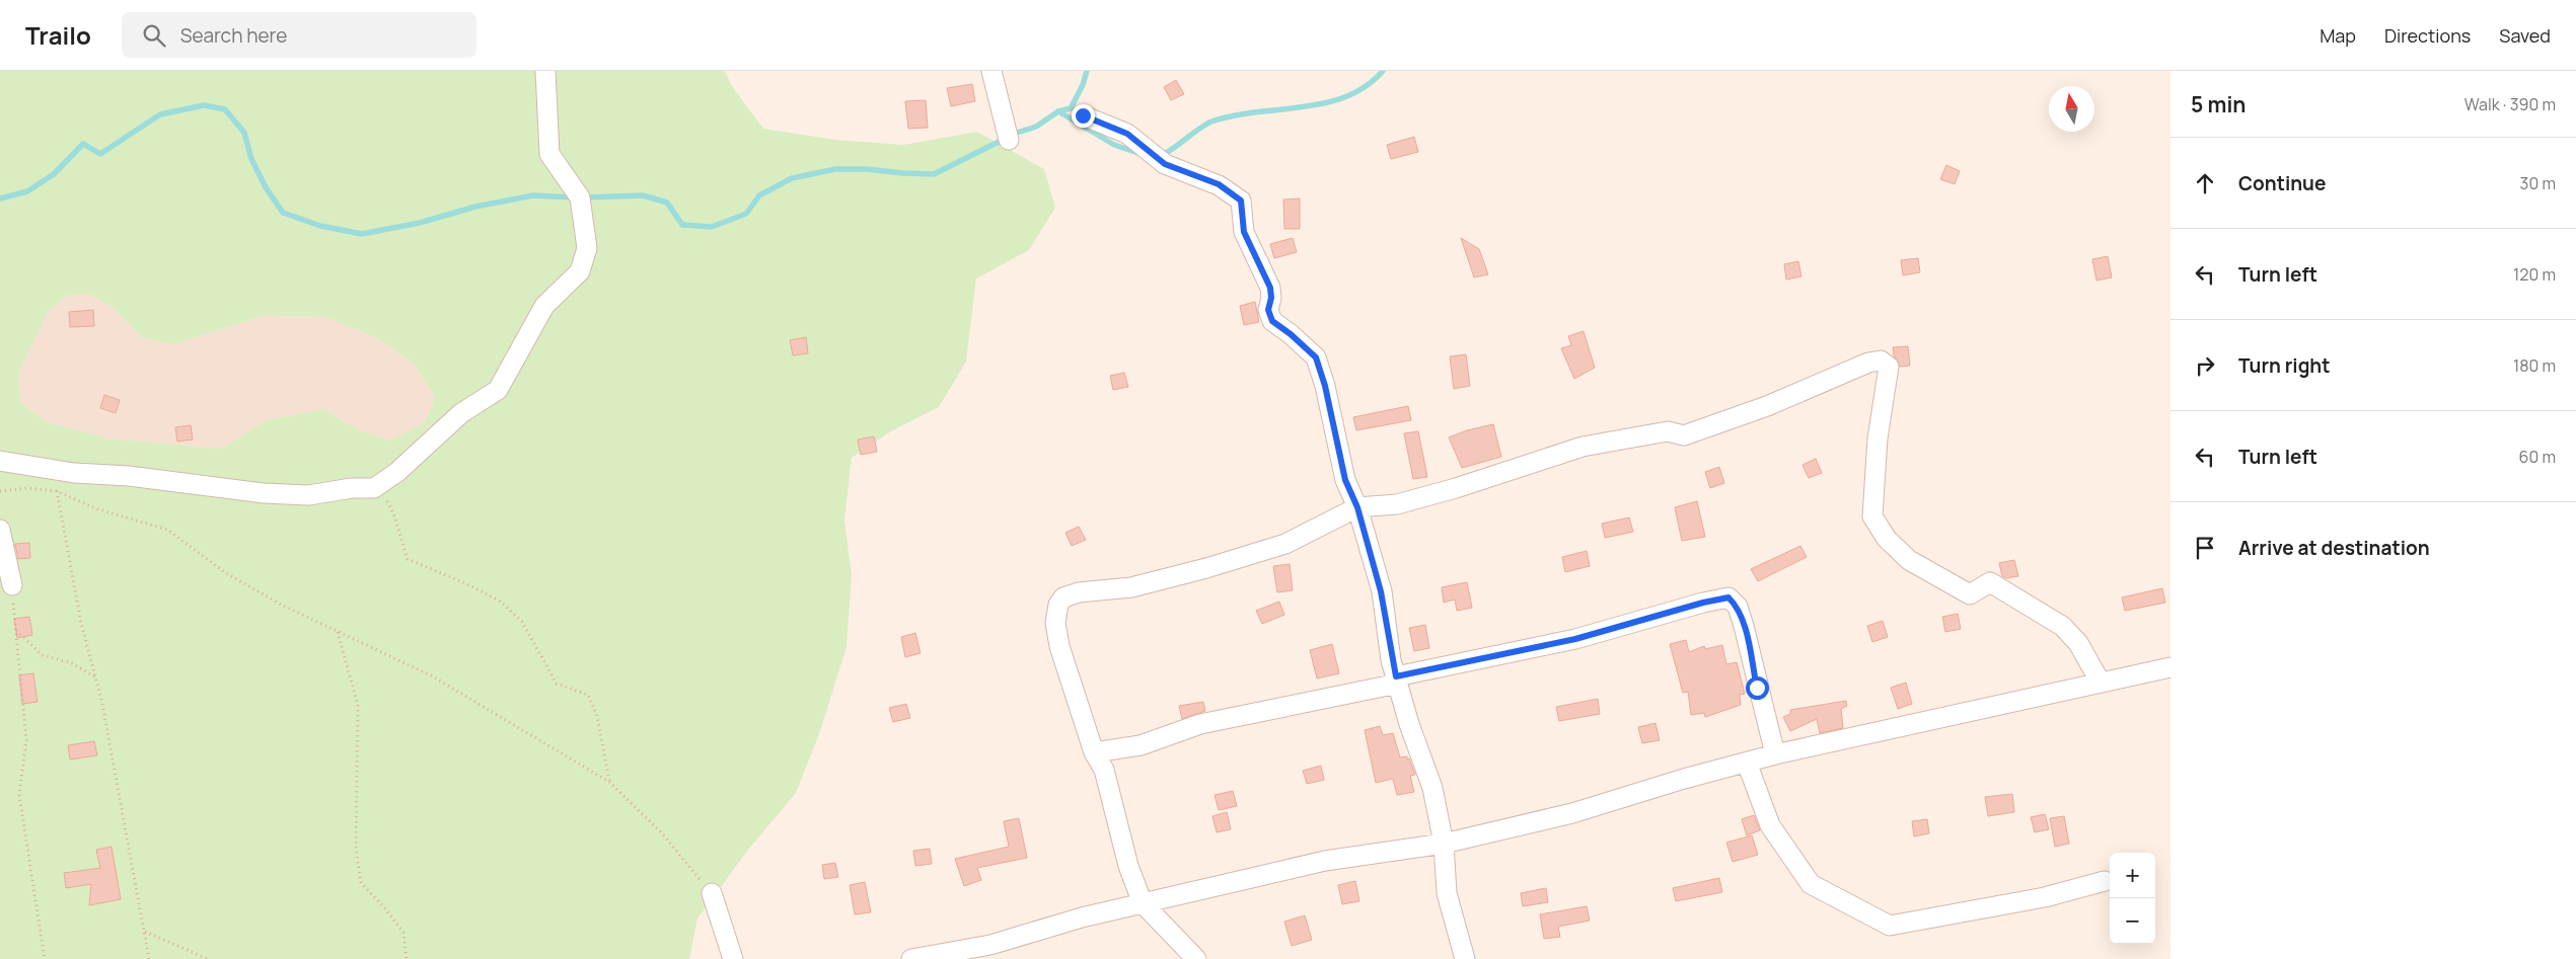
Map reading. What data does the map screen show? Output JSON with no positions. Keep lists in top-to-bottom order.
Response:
{
  "north": "top",
  "page": {
    "header": "Trailo",
    "search": "Search here",
    "nav": ["Map", "Directions", "Saved"],
    "heading": ["5 min", "Walk · 390 m"],
    "list": [
      ["Continue", "30 m"],
      ["Turn left", "120 m"],
      ["Turn right", "180 m"],
      ["Turn left", "60 m"],
      "Arrive at destination"
    ],
    "map_buttons": ["+", "−"]
  }
}
